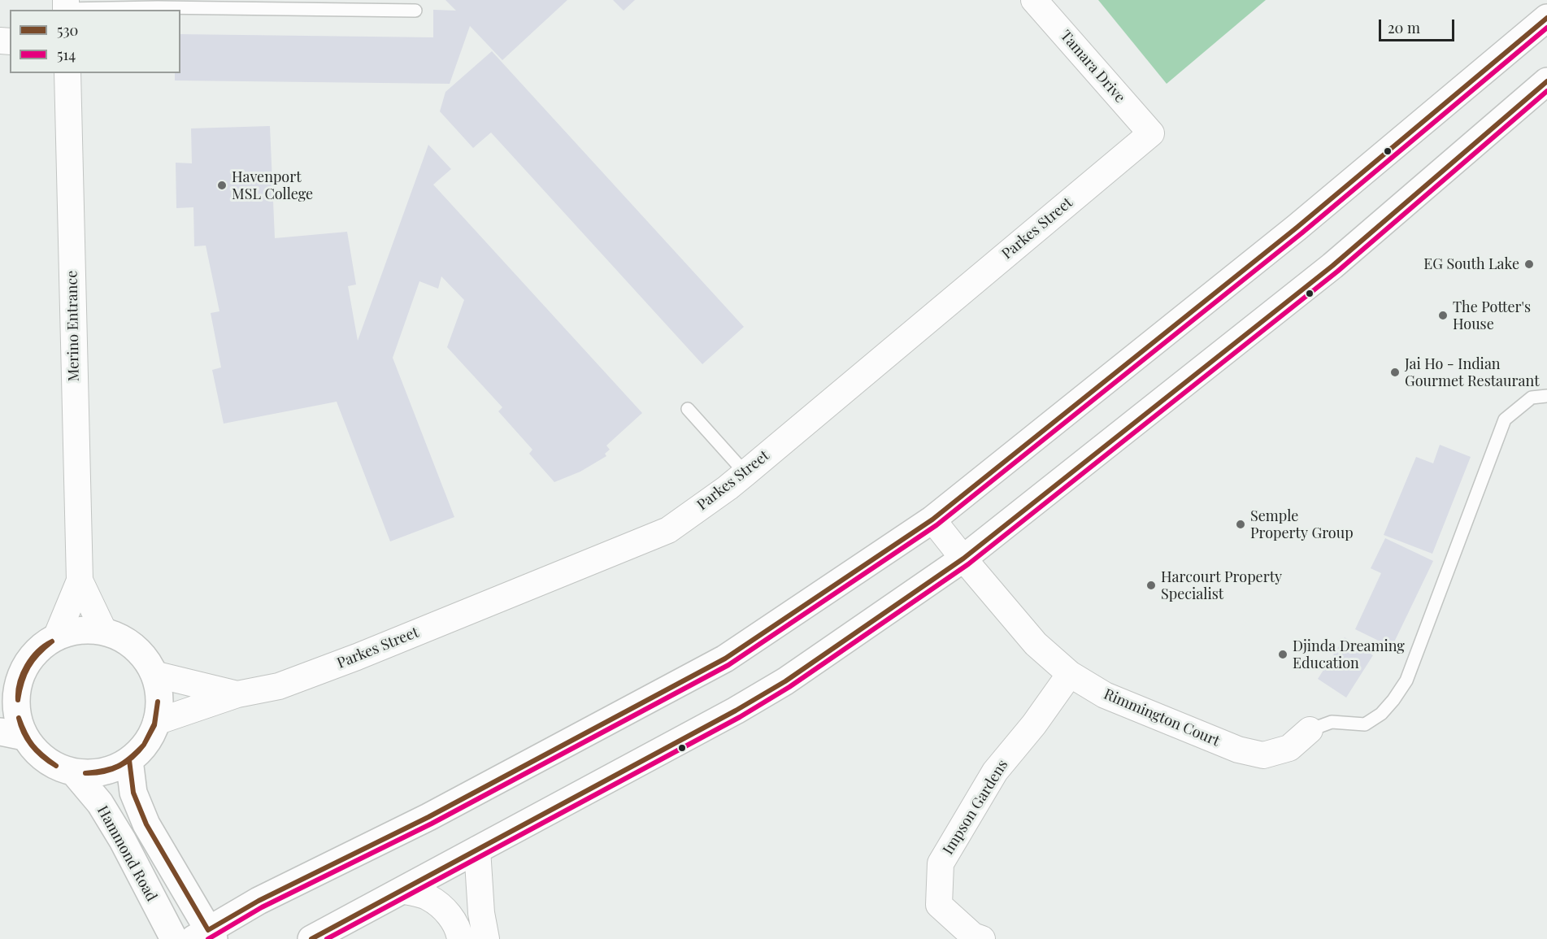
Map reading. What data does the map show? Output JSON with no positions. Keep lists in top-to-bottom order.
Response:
{
  "streets": {
    "main road": ["Hammond Road"],
    "street": [
      "Tamara Drive",
      "Parkes Street",
      "Merino Entrance",
      "Rimmington Court",
      "Impson Gardens"
    ]
  },
  "crossings": [
    ["Tamara Drive", "Parkes Street"],
    ["Parkes Street", "Merino Entrance"],
    ["Parkes Street", "Hammond Road"],
    ["Merino Entrance", "Hammond Road"],
    ["Rimmington Court", "Impson Gardens"]
  ],
  "places": [
    "Havenport MSL College",
    "EG South Lake",
    "The Potter's House",
    "Jai Ho - Indian Gourmet Restaurant",
    "Semple Property Group",
    "Harcourt Property Specialist",
    "Djinda Dreaming Education"
  ],
  "lines": ["transit line 530", "transit line 514"],
  "legend": ["530", "514"],
  "scale_bar": "20 m"
}
